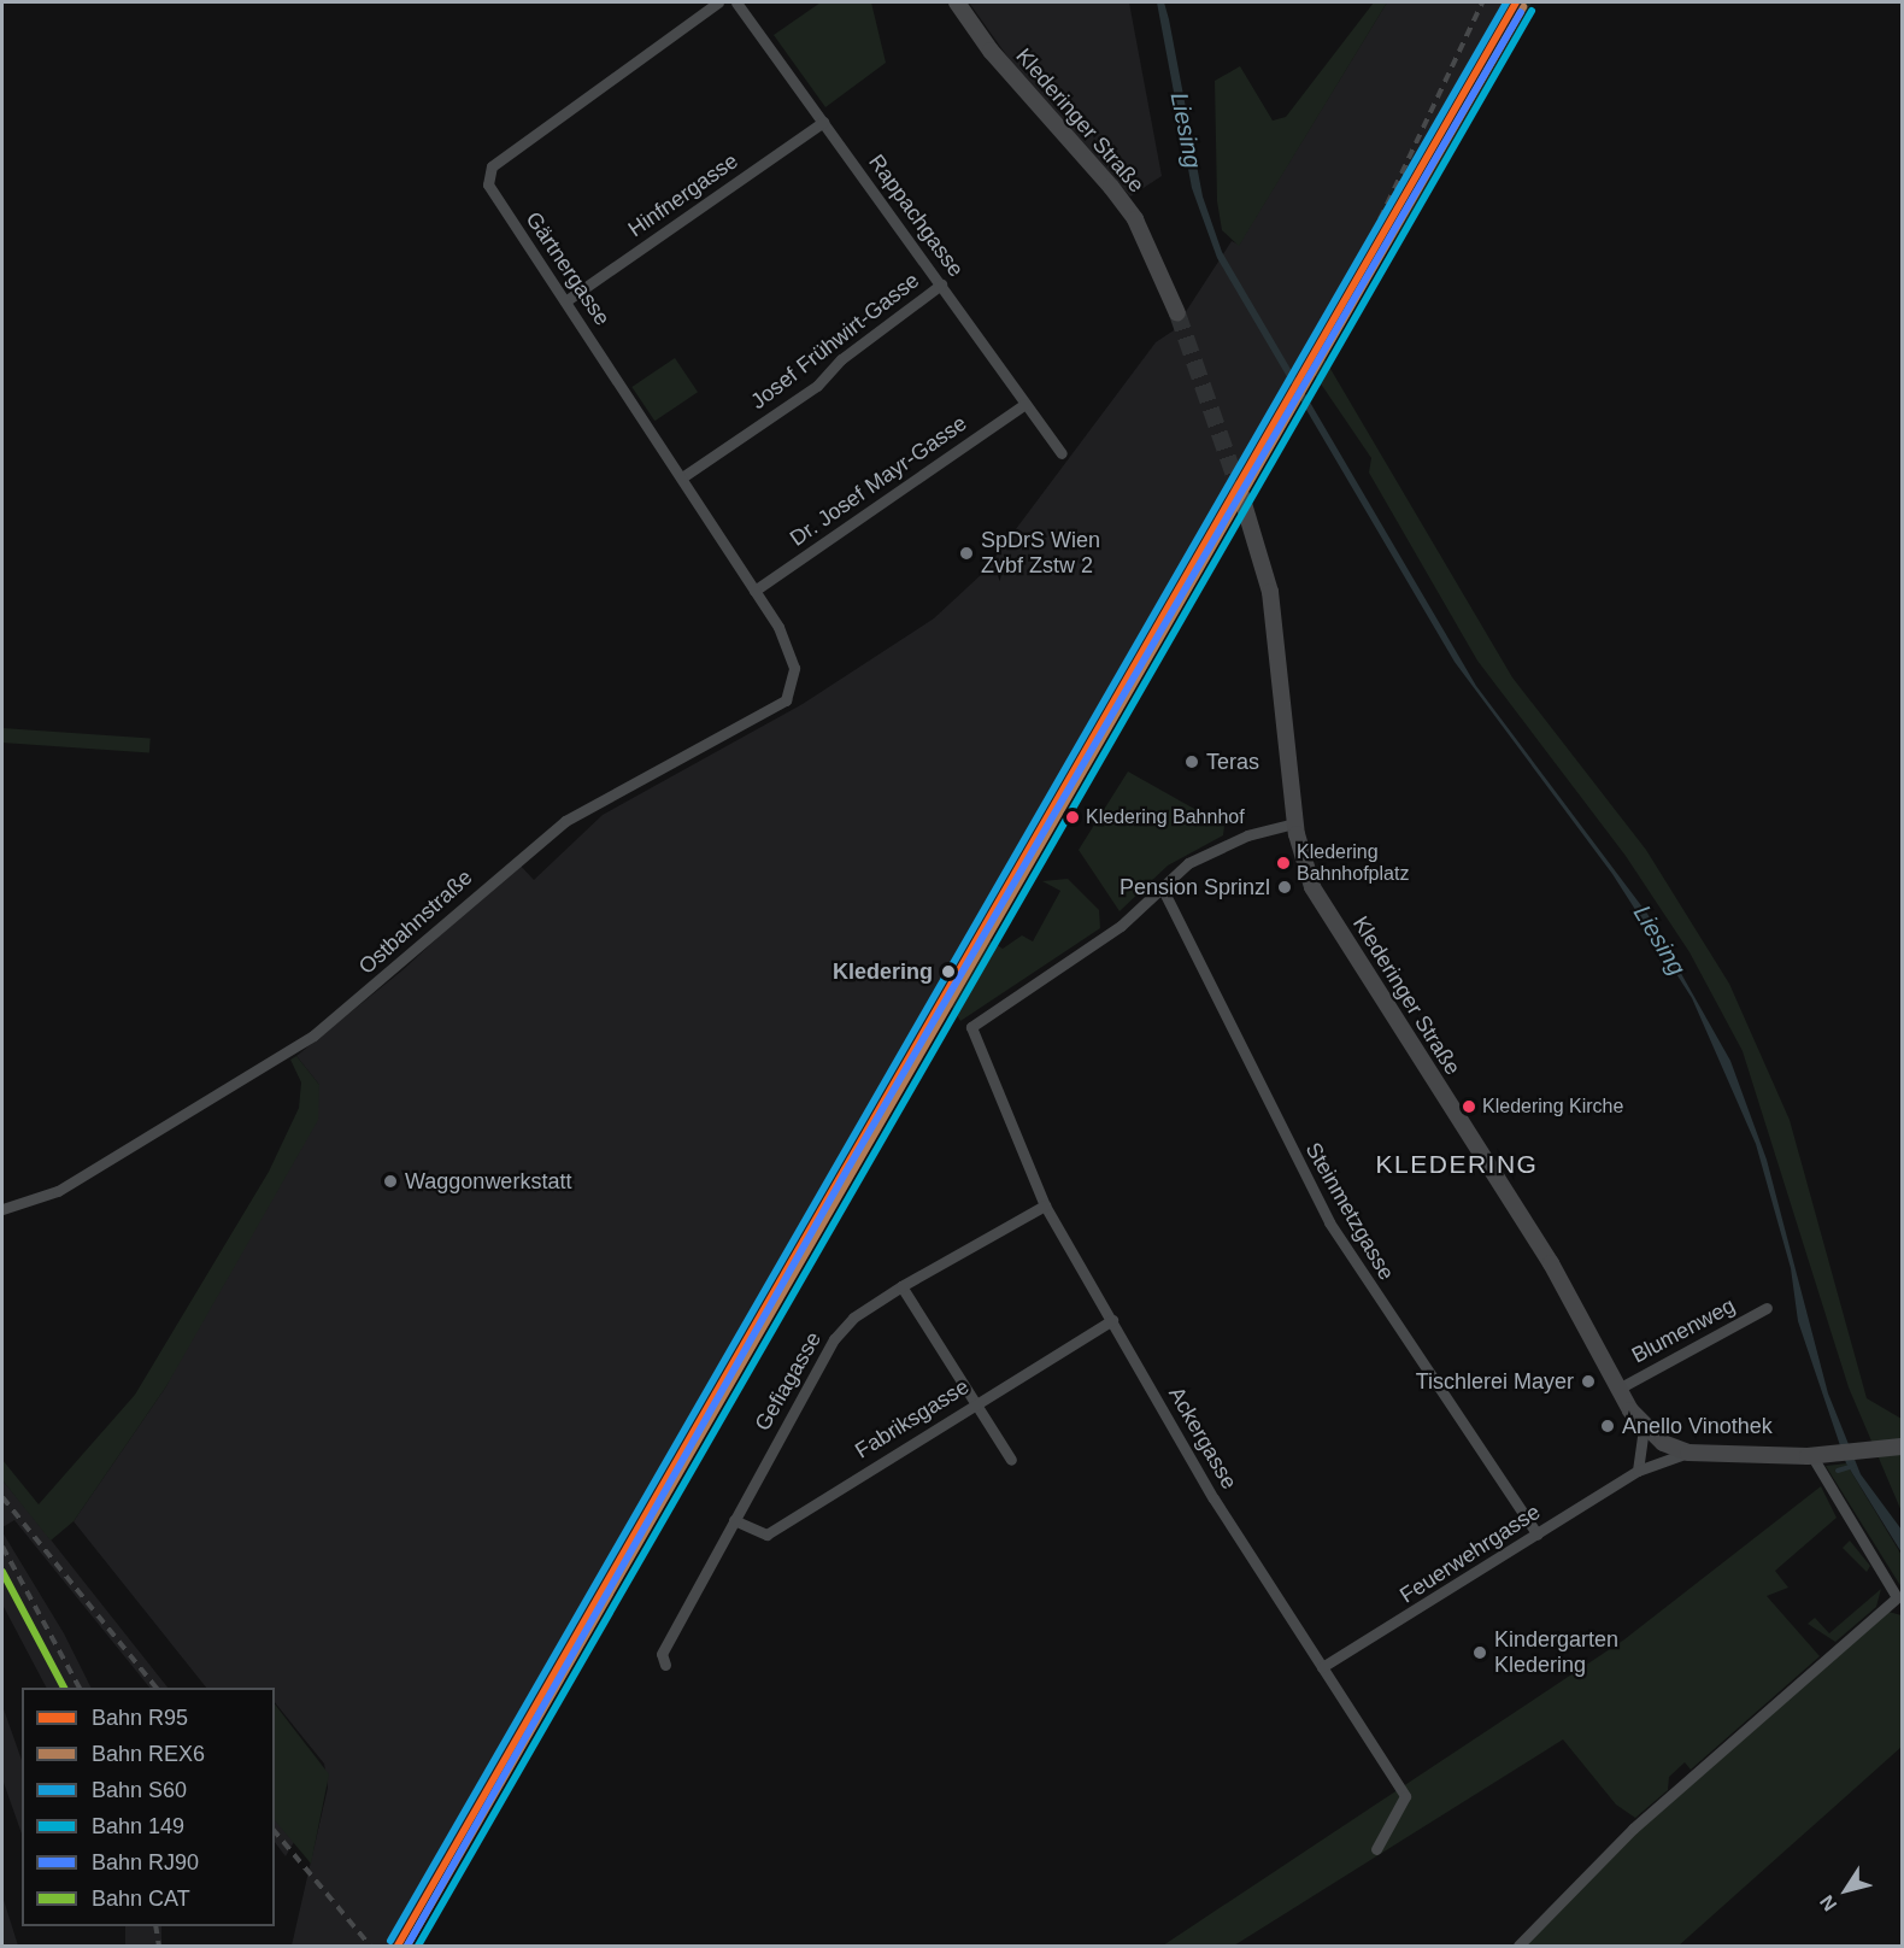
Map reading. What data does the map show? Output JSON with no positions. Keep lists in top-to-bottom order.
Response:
{
  "streets": {
    "main road": ["Klederinger Straße"],
    "street": [
      "Hinfnergasse",
      "Rappachgasse",
      "Gärtnergasse",
      "Josef Frühwirt-Gasse",
      "Dr. Josef Mayr-Gasse",
      "Ostbahnstraße",
      "Steinmetzgasse",
      "Blumenweg",
      "Gefiagasse",
      "Fabriksgasse",
      "Ackergasse",
      "Feuerwehrgasse"
    ]
  },
  "crossings": [
    ["Klederinger Straße", "Blumenweg"],
    ["Klederinger Straße", "Feuerwehrgasse"],
    ["Hinfnergasse", "Rappachgasse"],
    ["Hinfnergasse", "Gärtnergasse"],
    ["Rappachgasse", "Josef Frühwirt-Gasse"],
    ["Rappachgasse", "Dr. Josef Mayr-Gasse"],
    ["Gärtnergasse", "Josef Frühwirt-Gasse"],
    ["Gärtnergasse", "Dr. Josef Mayr-Gasse"],
    ["Gärtnergasse", "Ostbahnstraße"],
    ["Steinmetzgasse", "Ackergasse"],
    ["Steinmetzgasse", "Feuerwehrgasse"],
    ["Gefiagasse", "Fabriksgasse"],
    ["Gefiagasse", "Ackergasse"],
    ["Fabriksgasse", "Ackergasse"],
    ["Ackergasse", "Feuerwehrgasse"]
  ],
  "districts": ["KLEDERING"],
  "water": ["Liesing"],
  "places": [
    "SpDrS Wien Zvbf Zstw 2",
    "Teras",
    "Kledering Bahnhof",
    "Kledering Bahnhofplatz",
    "Pension Sprinzl",
    "Kledering",
    "Kledering Kirche",
    "Waggonwerkstatt",
    "Tischlerei Mayer",
    "Anello Vinothek",
    "Kindergarten Kledering"
  ],
  "lines": [
    "rail line R95",
    "rail line S60",
    "rail line REX6",
    "rail line 149",
    "rail line RJ90",
    "rail line CAT"
  ],
  "legend": [
    "Bahn R95",
    "Bahn REX6",
    "Bahn S60",
    "Bahn 149",
    "Bahn RJ90",
    "Bahn CAT"
  ],
  "north": "bottom left"
}
